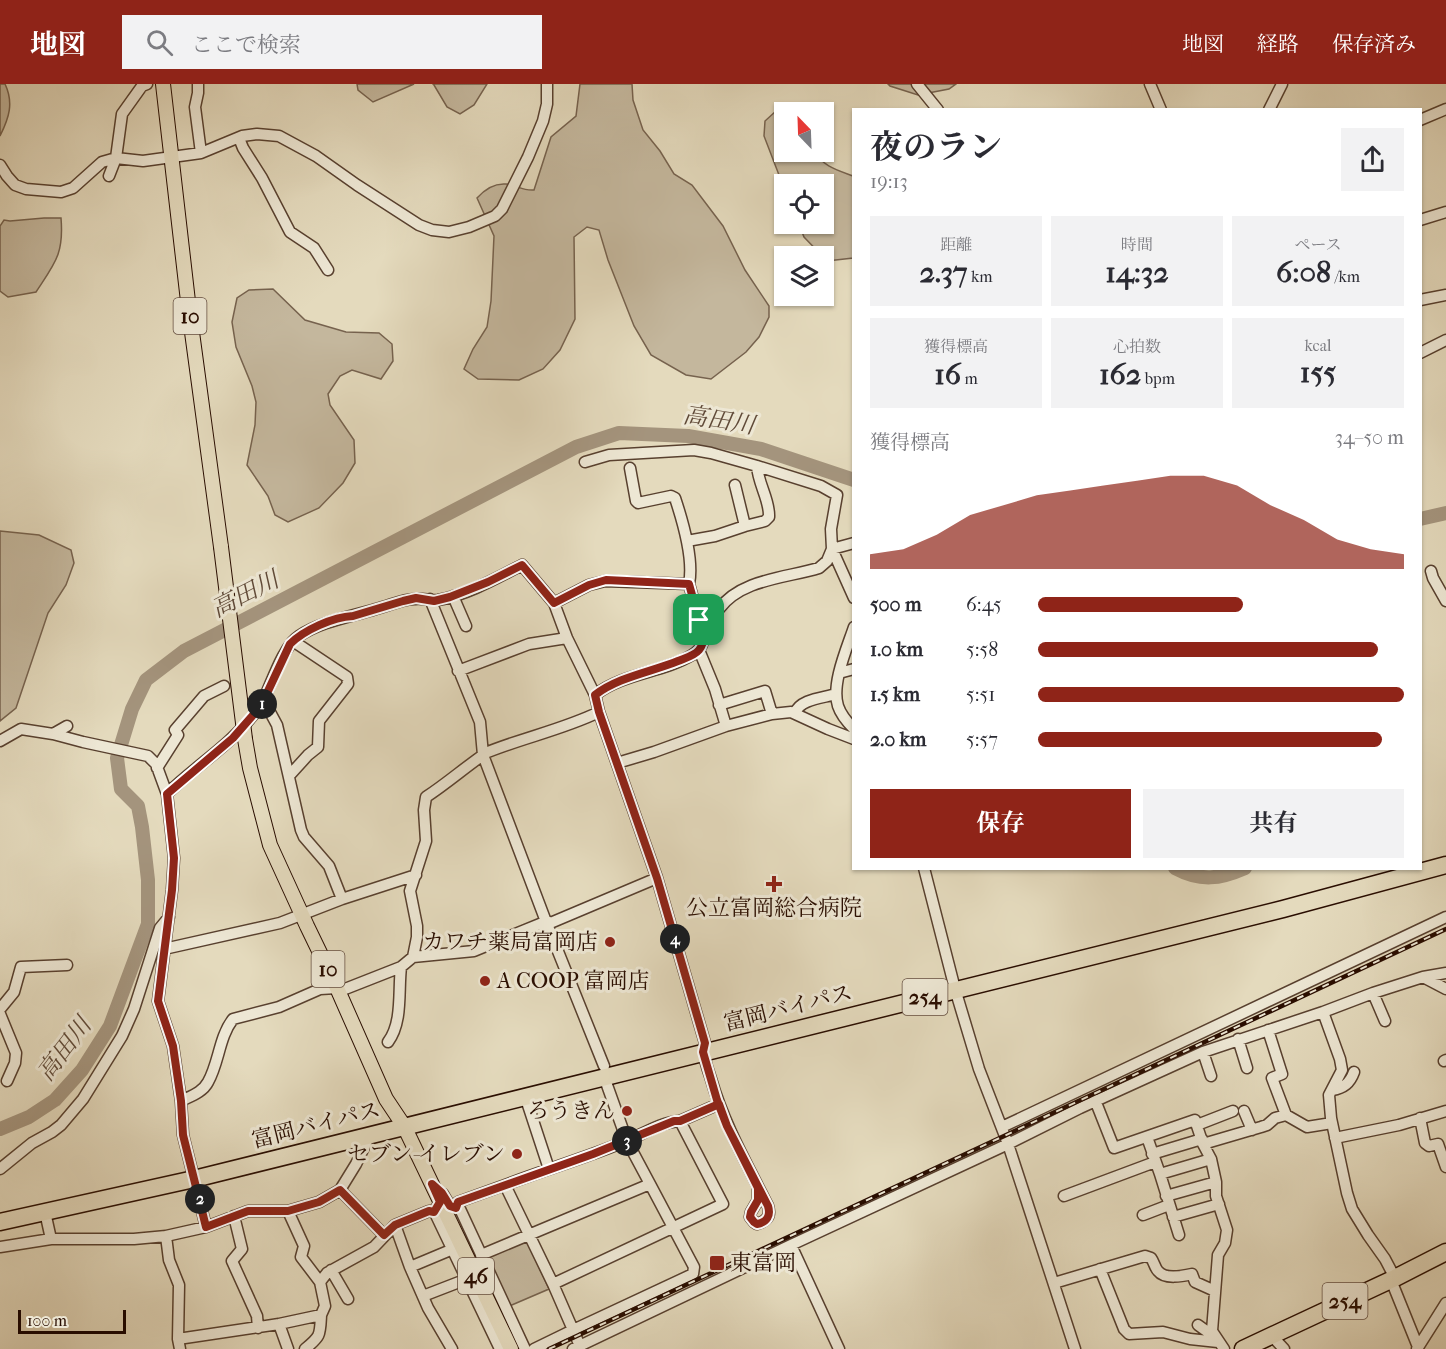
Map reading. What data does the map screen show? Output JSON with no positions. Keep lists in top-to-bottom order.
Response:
{
  "streets": {
    "highway": ["254", "富岡バイパス"],
    "main road": ["10", "46"]
  },
  "crossings": [
    ["10", "富岡バイパス"],
    ["10", "46"],
    ["富岡バイパス", "46"]
  ],
  "water": ["高田川"],
  "places": {
    "health": ["公立富岡総合病院"],
    "other": [
      "カワチ薬局富岡店",
      "A COOP 富岡店",
      "ろうきん",
      "セブン-イレブン"
    ],
    "transit": ["東富岡"]
  },
  "scale_bar": "100 m",
  "north": "top left",
  "page": {
    "header": "地図",
    "search": "ここで検索",
    "nav": ["地図", "経路", "保存済み"],
    "heading": ["夜のラン", "19:13"],
    "stats": [
      ["距離", "2.37 km"],
      ["時間", "14:32"],
      ["ペース", "6:08 /km"],
      ["獲得標高", "16 m"],
      ["心拍数", "162 bpm"],
      ["kcal", "155"]
    ],
    "chart": ["獲得標高", "34–50 m"],
    "list": [
      {
        "name": "500 m",
        "note": "6:45"
      },
      {
        "name": "1.0 km",
        "note": "5:58"
      },
      {
        "name": "1.5 km",
        "note": "5:51"
      },
      {
        "name": "2.0 km",
        "note": "5:57"
      }
    ],
    "pins": [
      "1",
      "4",
      "3",
      "2"
    ],
    "buttons": ["保存", "共有"],
    "scale": "100 m"
  }
}
